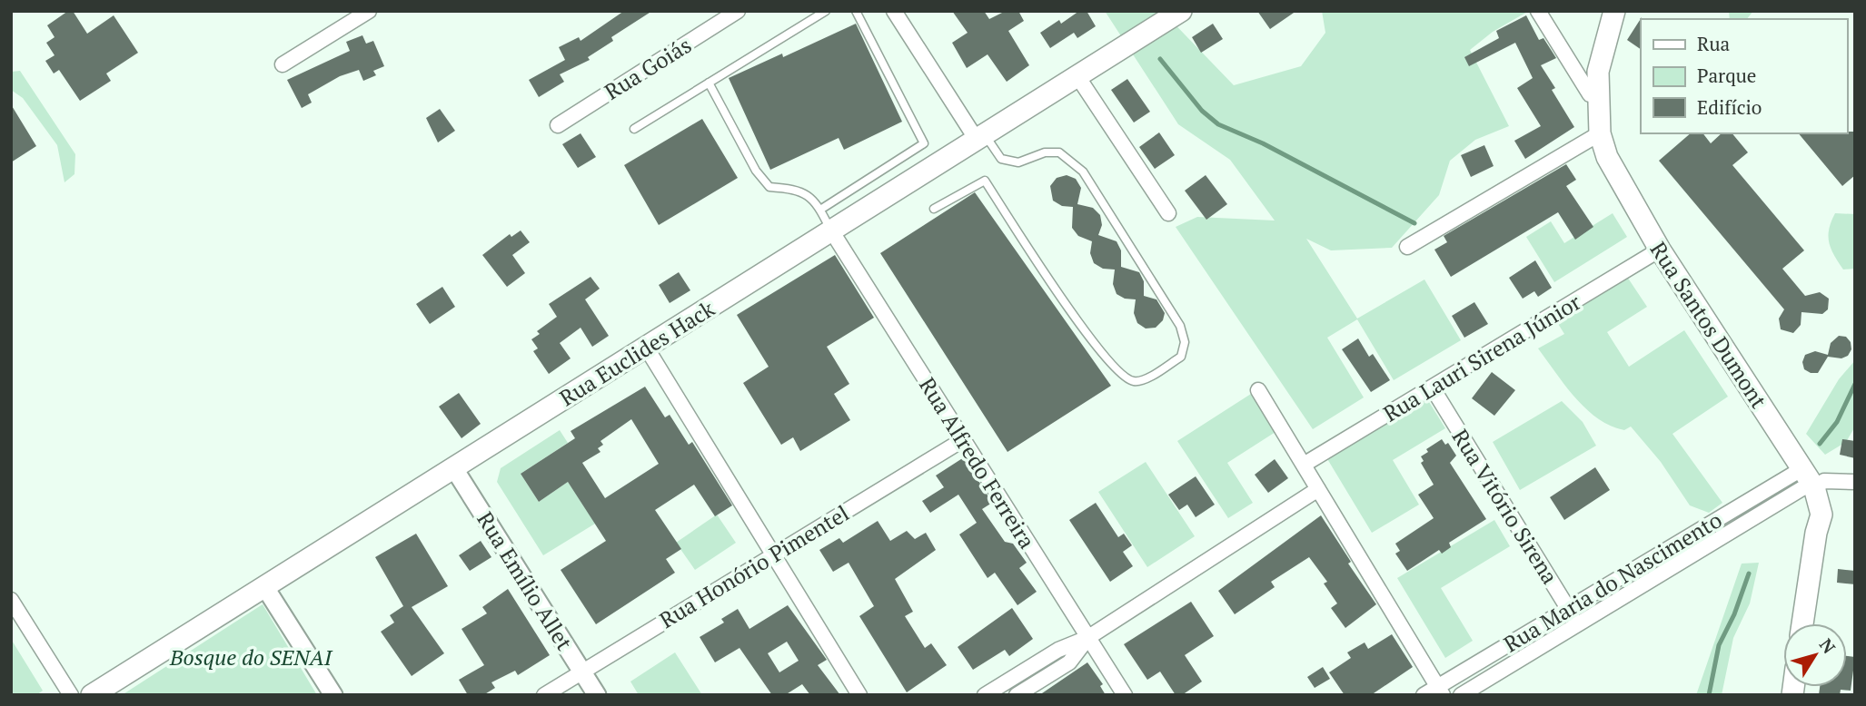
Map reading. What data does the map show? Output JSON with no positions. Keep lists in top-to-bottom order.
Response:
{
  "streets": {
    "main road": ["Rua Santos Dumont", "Rua Euclides Hack"],
    "street": [
      "Rua Goiás",
      "Rua Lauri Sirena Júnior",
      "Rua Alfredo Ferreira",
      "Rua Vitório Sirena",
      "Rua Honório Pimentel",
      "Rua Emílio Allet",
      "Rua Maria do Nascimento"
    ]
  },
  "crossings": [
    ["Rua Santos Dumont", "Rua Lauri Sirena Júnior"],
    ["Rua Santos Dumont", "Rua Maria do Nascimento"],
    ["Rua Euclides Hack", "Rua Alfredo Ferreira"],
    ["Rua Euclides Hack", "Rua Emílio Allet"],
    ["Rua Lauri Sirena Júnior", "Rua Vitório Sirena"],
    ["Rua Alfredo Ferreira", "Rua Honório Pimentel"],
    ["Rua Vitório Sirena", "Rua Maria do Nascimento"],
    ["Rua Honório Pimentel", "Rua Emílio Allet"]
  ],
  "parks": ["Bosque do SENAI"],
  "legend": ["Rua", "Parque", "Edifício"],
  "north": "top right"
}
